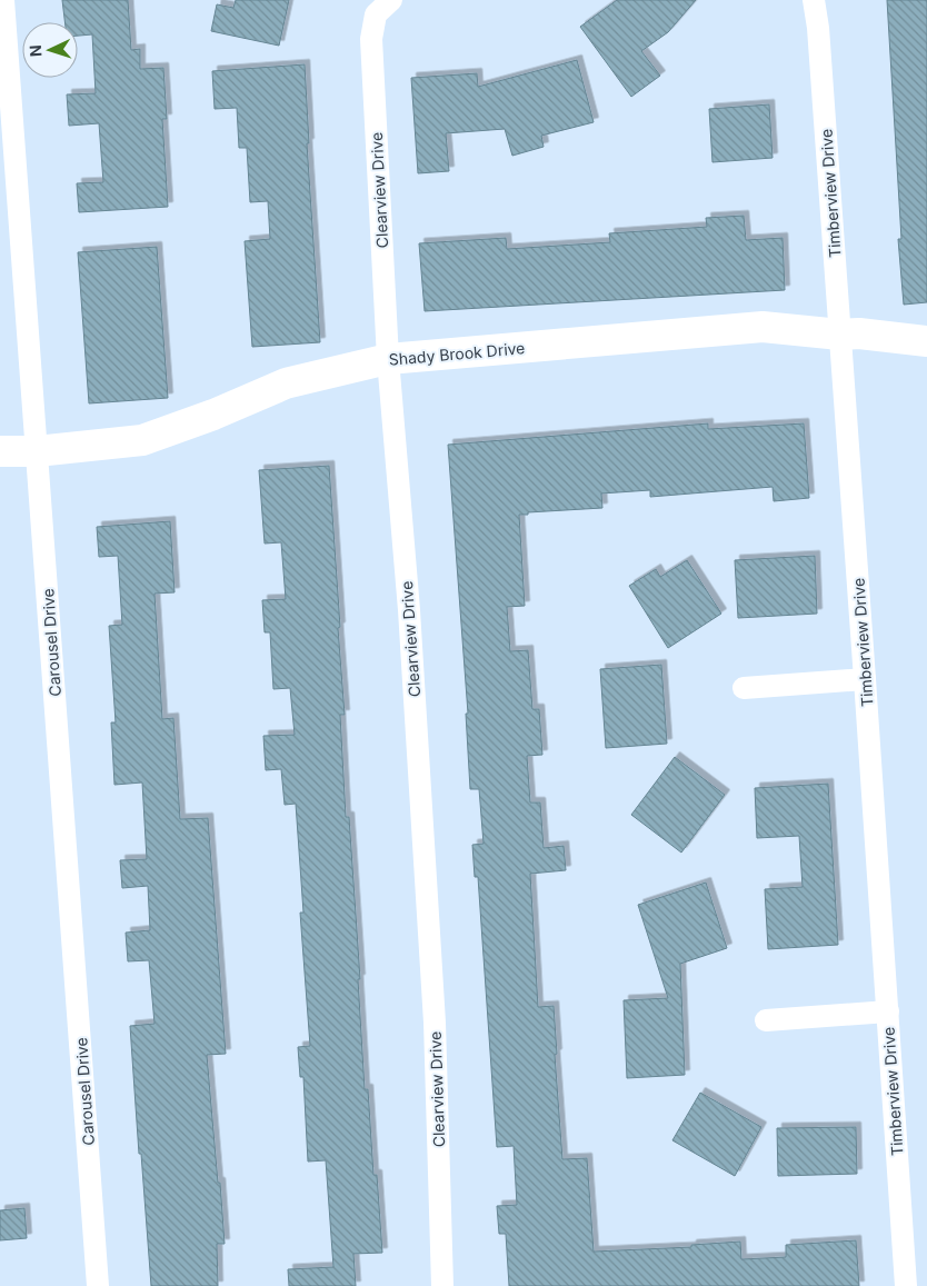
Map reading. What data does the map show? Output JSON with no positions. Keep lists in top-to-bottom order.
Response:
{
  "streets": {
    "street": [
      "Clearview Drive",
      "Timberview Drive",
      "Shady Brook Drive",
      "Carousel Drive"
    ]
  },
  "crossings": [
    ["Clearview Drive", "Shady Brook Drive"],
    ["Timberview Drive", "Shady Brook Drive"],
    ["Shady Brook Drive", "Carousel Drive"]
  ],
  "north": "left"
}
